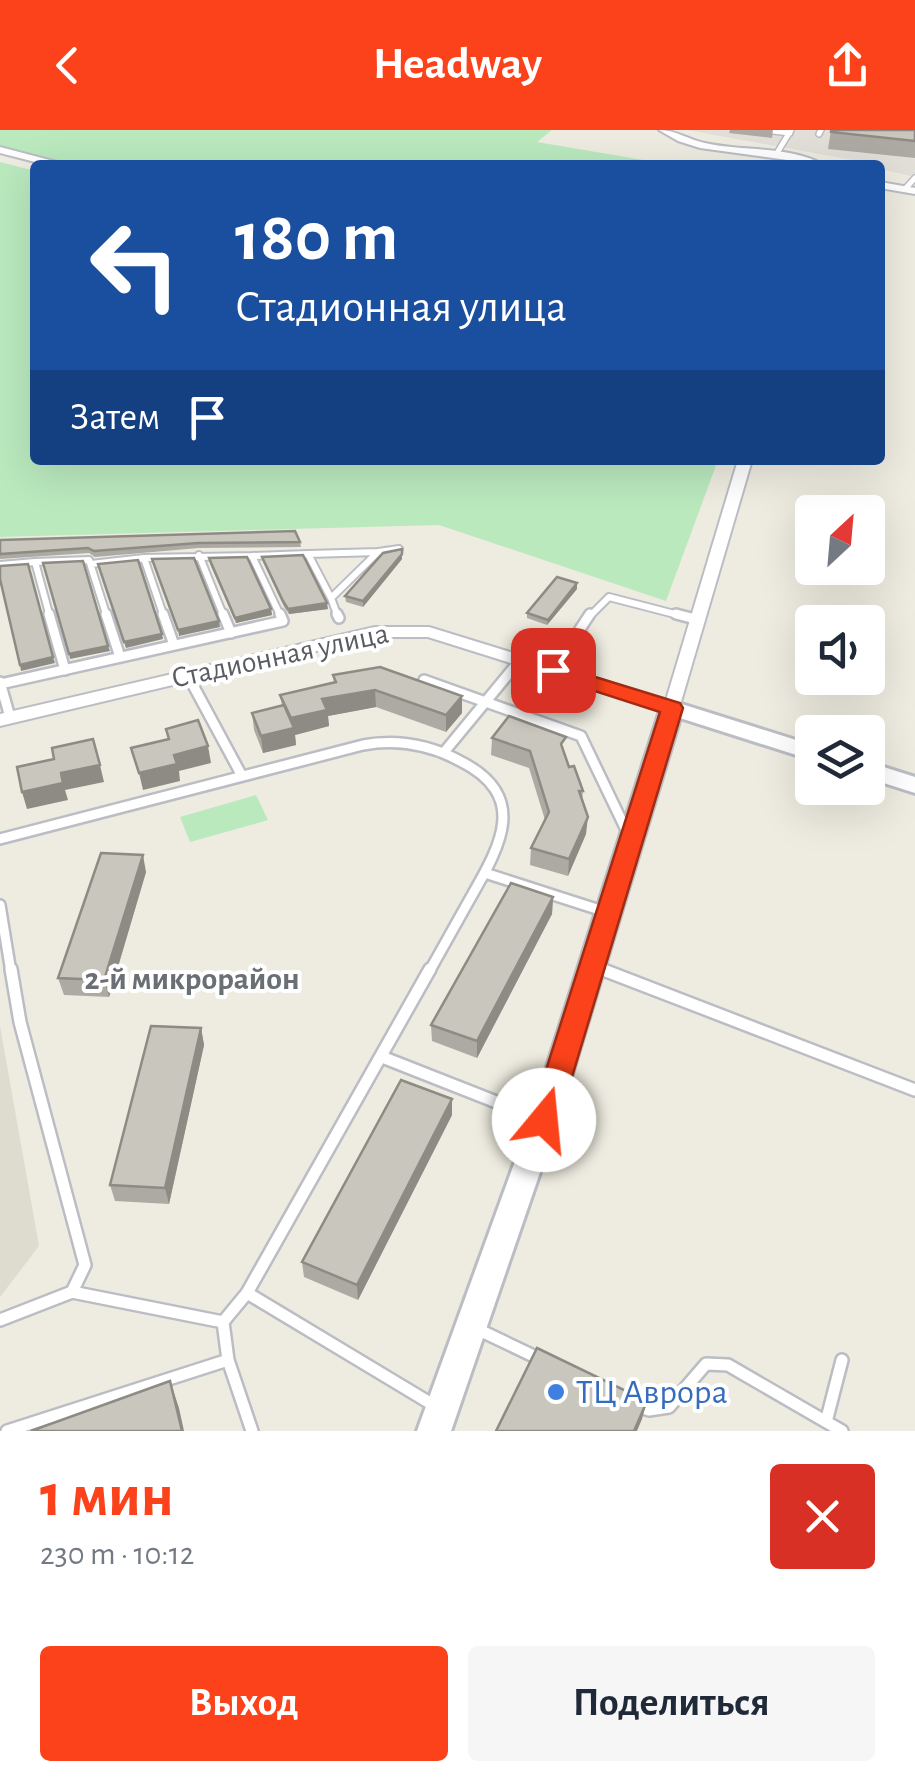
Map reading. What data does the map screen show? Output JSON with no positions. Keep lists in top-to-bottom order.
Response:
{
  "streets": {
    "street": ["Стадионная улица"]
  },
  "districts": ["2-й микрорайон"],
  "places": ["ТЦ Аврора"],
  "north": "top right",
  "page": {
    "header": "Headway",
    "turn": ["180 m", "Стадионная улица"],
    "then": "Затем",
    "heading": ["1 мин", "230 m · 10:12"],
    "buttons": ["Выход", "Поделиться"]
  }
}
